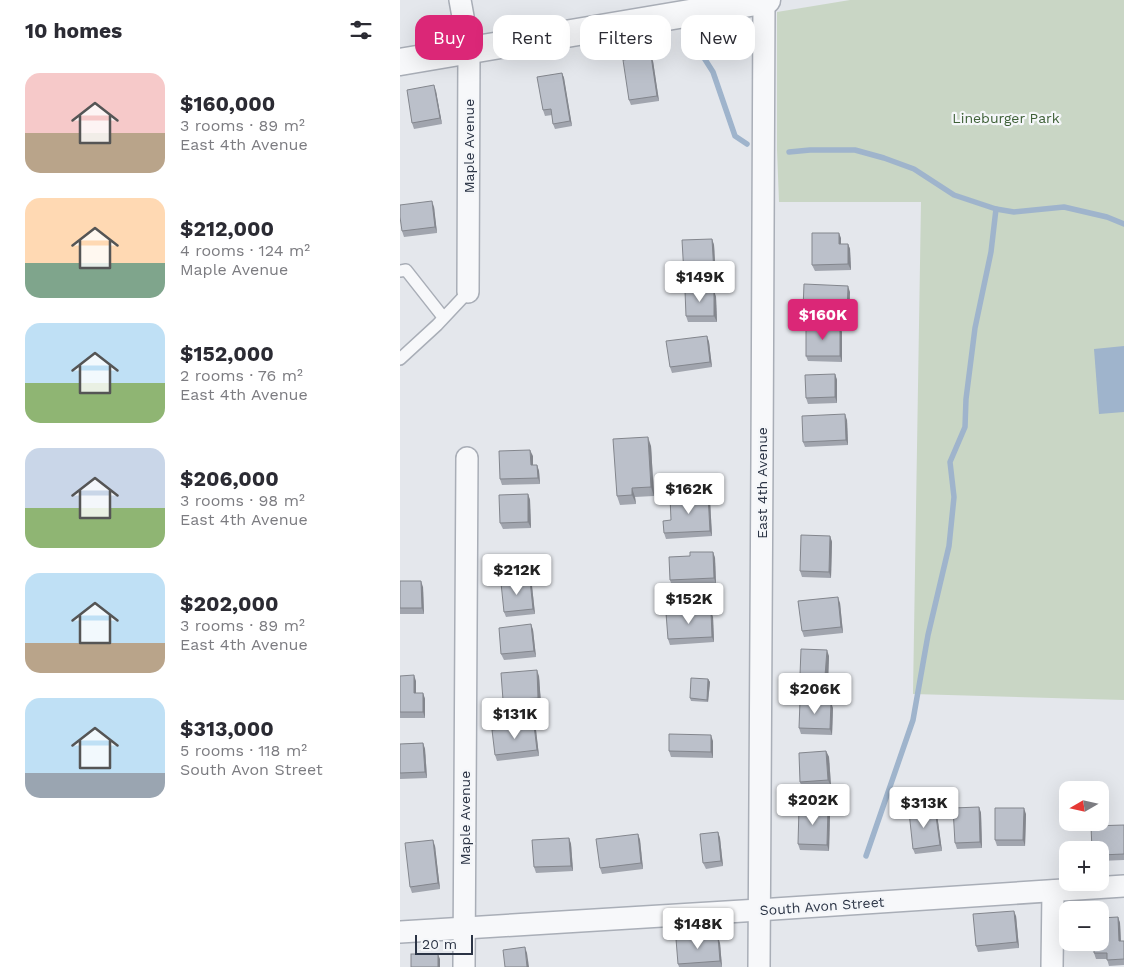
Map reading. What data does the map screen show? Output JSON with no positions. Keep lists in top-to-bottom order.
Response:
{
  "streets": {
    "street": ["Maple Avenue", "East 4th Avenue", "South Avon Street"]
  },
  "crossings": [
    ["Maple Avenue", "South Avon Street"],
    ["East 4th Avenue", "South Avon Street"]
  ],
  "parks": ["Lineburger Park"],
  "scale_bar": "20 m",
  "north": "left",
  "page": {
    "heading": "10 homes",
    "chip": [
      "Buy",
      "Rent",
      "Filters",
      "New"
    ],
    "list": [
      {
        "name": "$160,000",
        "note": "3 rooms · 89 m² · East 4th Avenue"
      },
      {
        "name": "$212,000",
        "note": "4 rooms · 124 m² · Maple Avenue"
      },
      {
        "name": "$152,000",
        "note": "2 rooms · 76 m² · East 4th Avenue"
      },
      {
        "name": "$206,000",
        "note": "3 rooms · 98 m² · East 4th Avenue"
      },
      {
        "name": "$202,000",
        "note": "3 rooms · 89 m² · East 4th Avenue"
      },
      {
        "name": "$313,000",
        "note": "5 rooms · 118 m² · South Avon Street"
      }
    ],
    "price": [
      "$149K",
      "$160K",
      "$162K",
      "$212K",
      "$152K",
      "$206K",
      "$131K",
      "$202K",
      "$313K",
      "$148K"
    ],
    "map_buttons": ["+", "−"],
    "scale": "20 m"
  }
}
